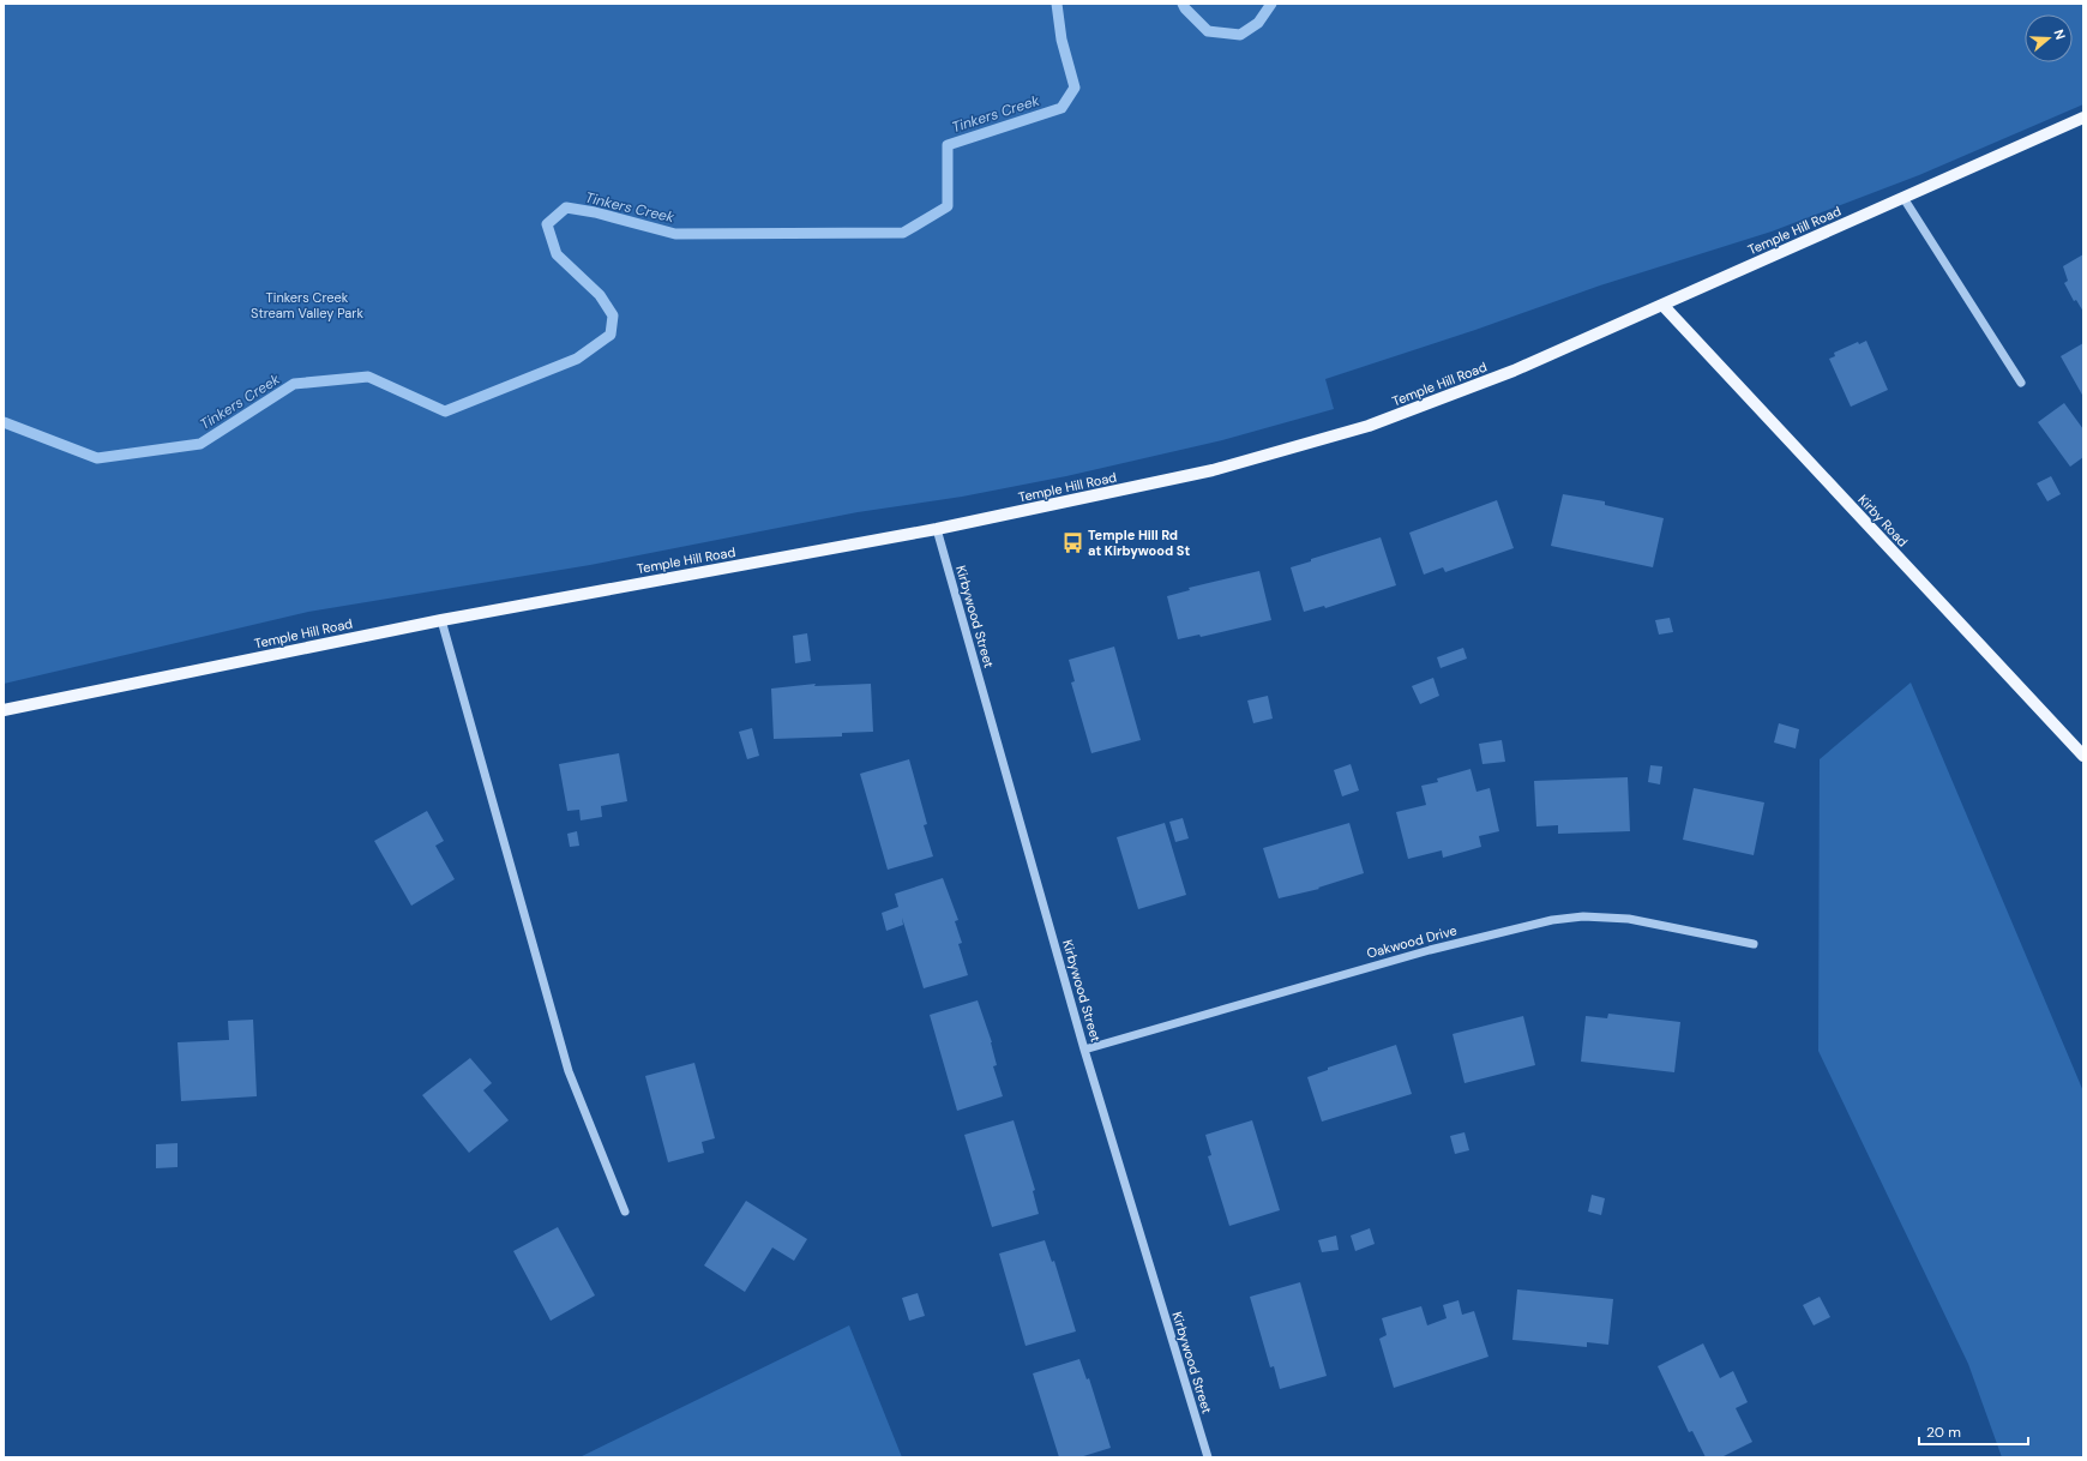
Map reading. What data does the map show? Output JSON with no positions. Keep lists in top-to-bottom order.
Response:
{
  "streets": {
    "main road": ["Temple Hill Road", "Kirby Road"],
    "street": ["Kirbywood Street", "Oakwood Drive"]
  },
  "crossings": [
    ["Temple Hill Road", "Kirby Road"],
    ["Temple Hill Road", "Kirbywood Street"],
    ["Kirbywood Street", "Oakwood Drive"]
  ],
  "water": ["Tinkers Creek"],
  "parks": ["Tinkers Creek Stream Valley Park"],
  "places": {
    "bus stop": ["Temple Hill Rd at Kirbywood St"]
  },
  "scale_bar": "20 m",
  "north": "right"
}
